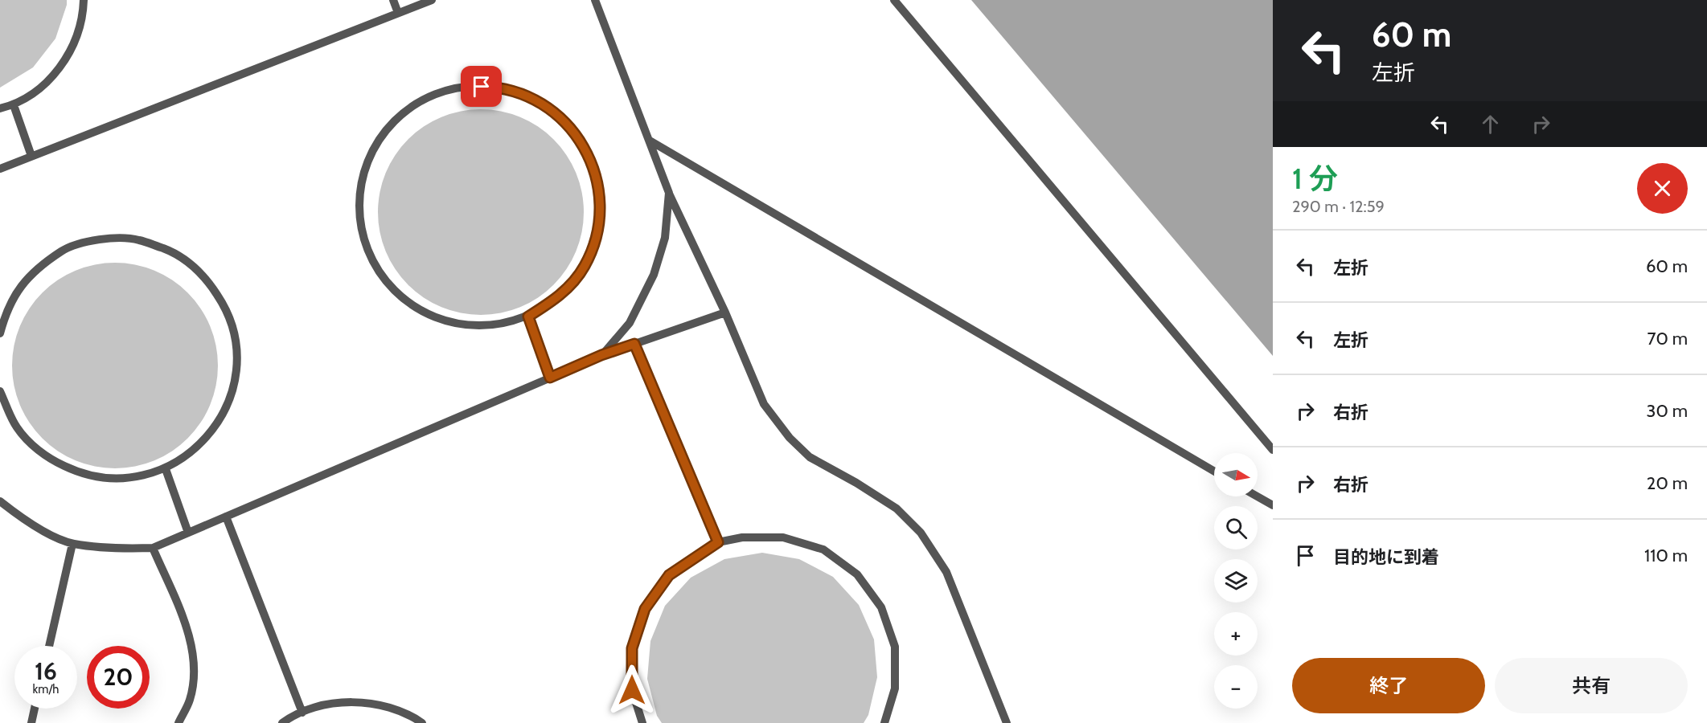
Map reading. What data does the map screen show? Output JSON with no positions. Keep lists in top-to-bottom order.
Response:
{
  "north": "right",
  "page": {
    "turn": ["60 m", "左折"],
    "heading": ["1 分", "290 m · 12:59"],
    "list": [
      {
        "name": "左折",
        "value": "60 m"
      },
      {
        "name": "左折",
        "value": "70 m"
      },
      {
        "name": "右折",
        "value": "30 m"
      },
      {
        "name": "右折",
        "value": "20 m"
      },
      {
        "name": "目的地に到着",
        "value": "110 m"
      }
    ],
    "map_buttons": ["+", "−"],
    "speed": "16 km/h",
    "limit": "20",
    "buttons": ["終了", "共有"]
  }
}
